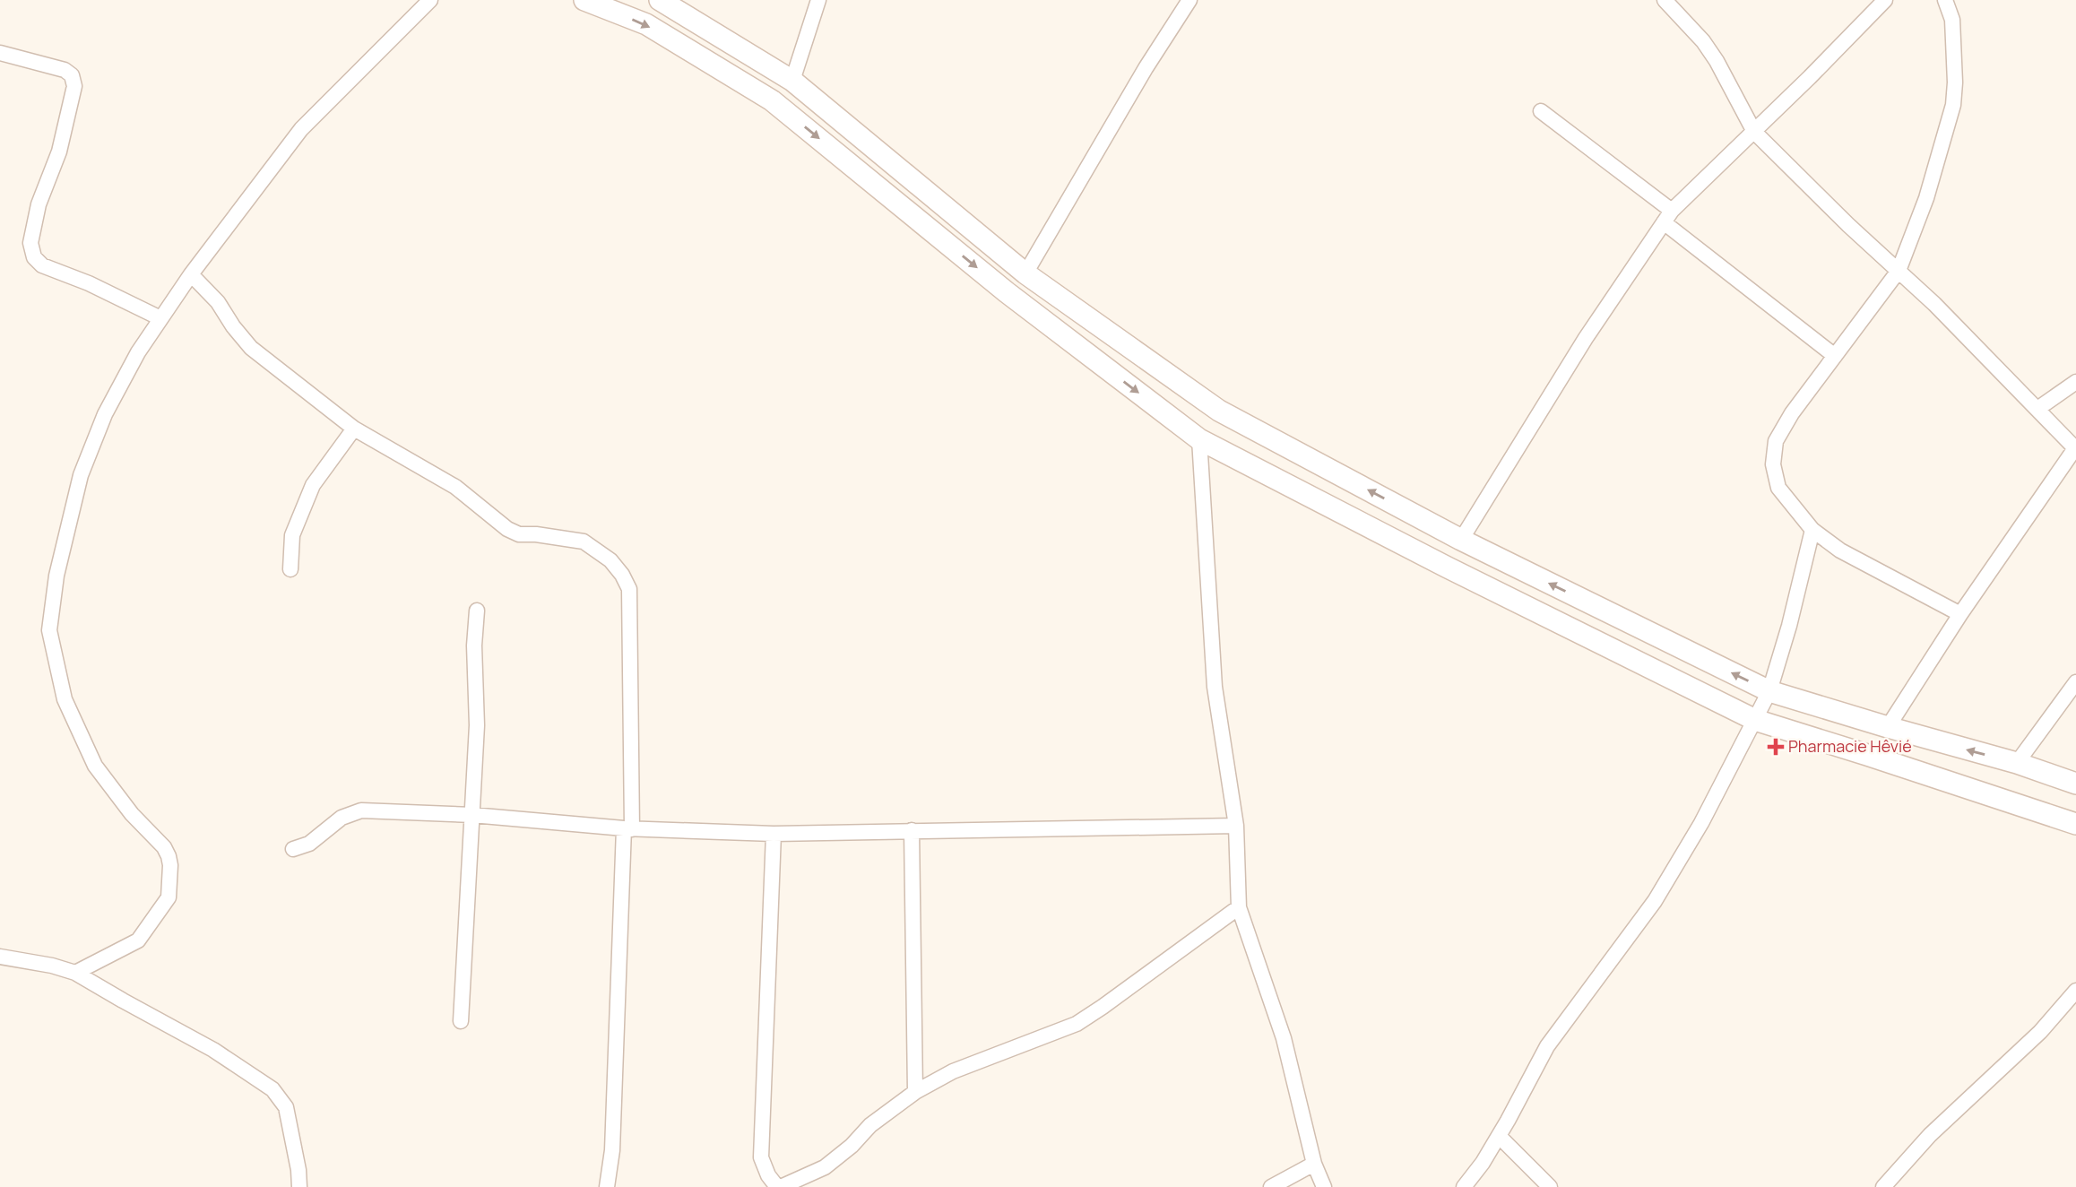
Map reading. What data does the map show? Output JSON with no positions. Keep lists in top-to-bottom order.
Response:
{
  "places": {
    "health": ["Pharmacie Hêvié"]
  }
}
